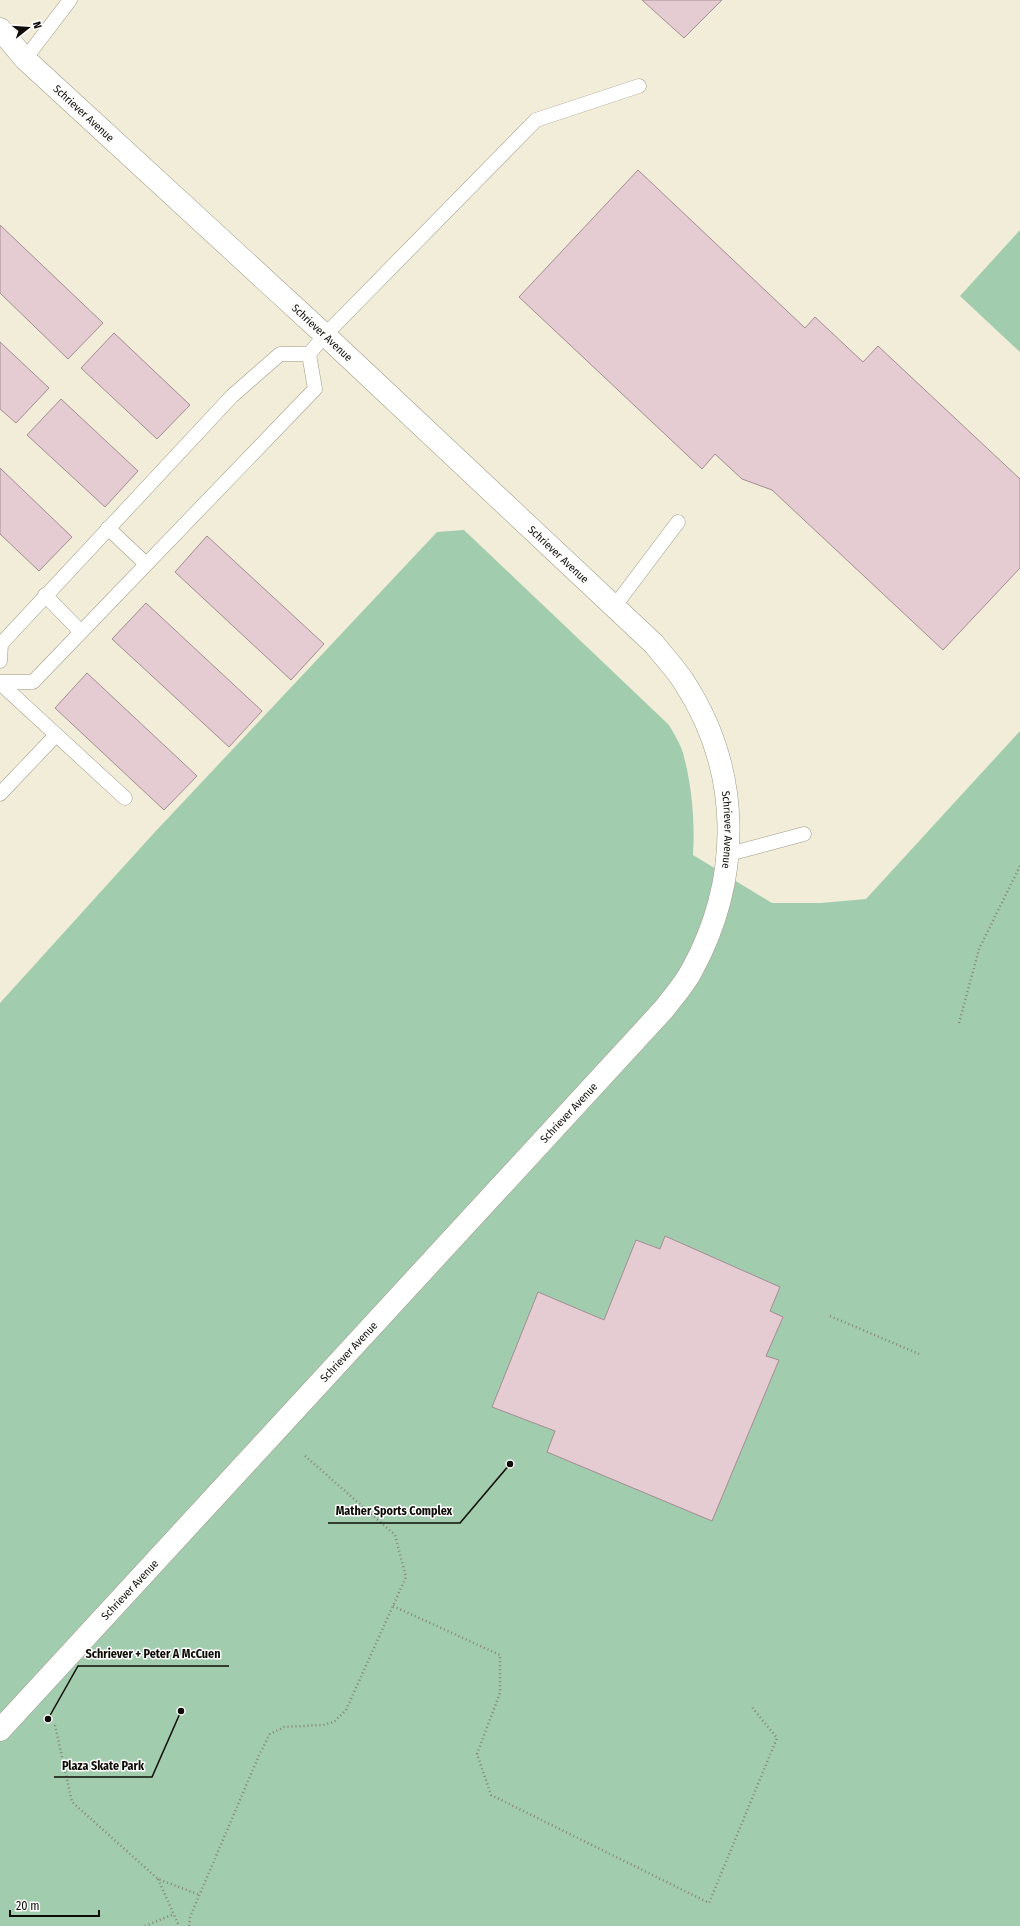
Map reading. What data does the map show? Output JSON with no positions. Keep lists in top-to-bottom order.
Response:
{
  "streets": {
    "street": ["Schriever Avenue"]
  },
  "places": ["Mather Sports Complex", "Plaza Skate Park", "Schriever + Peter A McCuen"],
  "scale_bar": "20 m",
  "north": "right"
}
